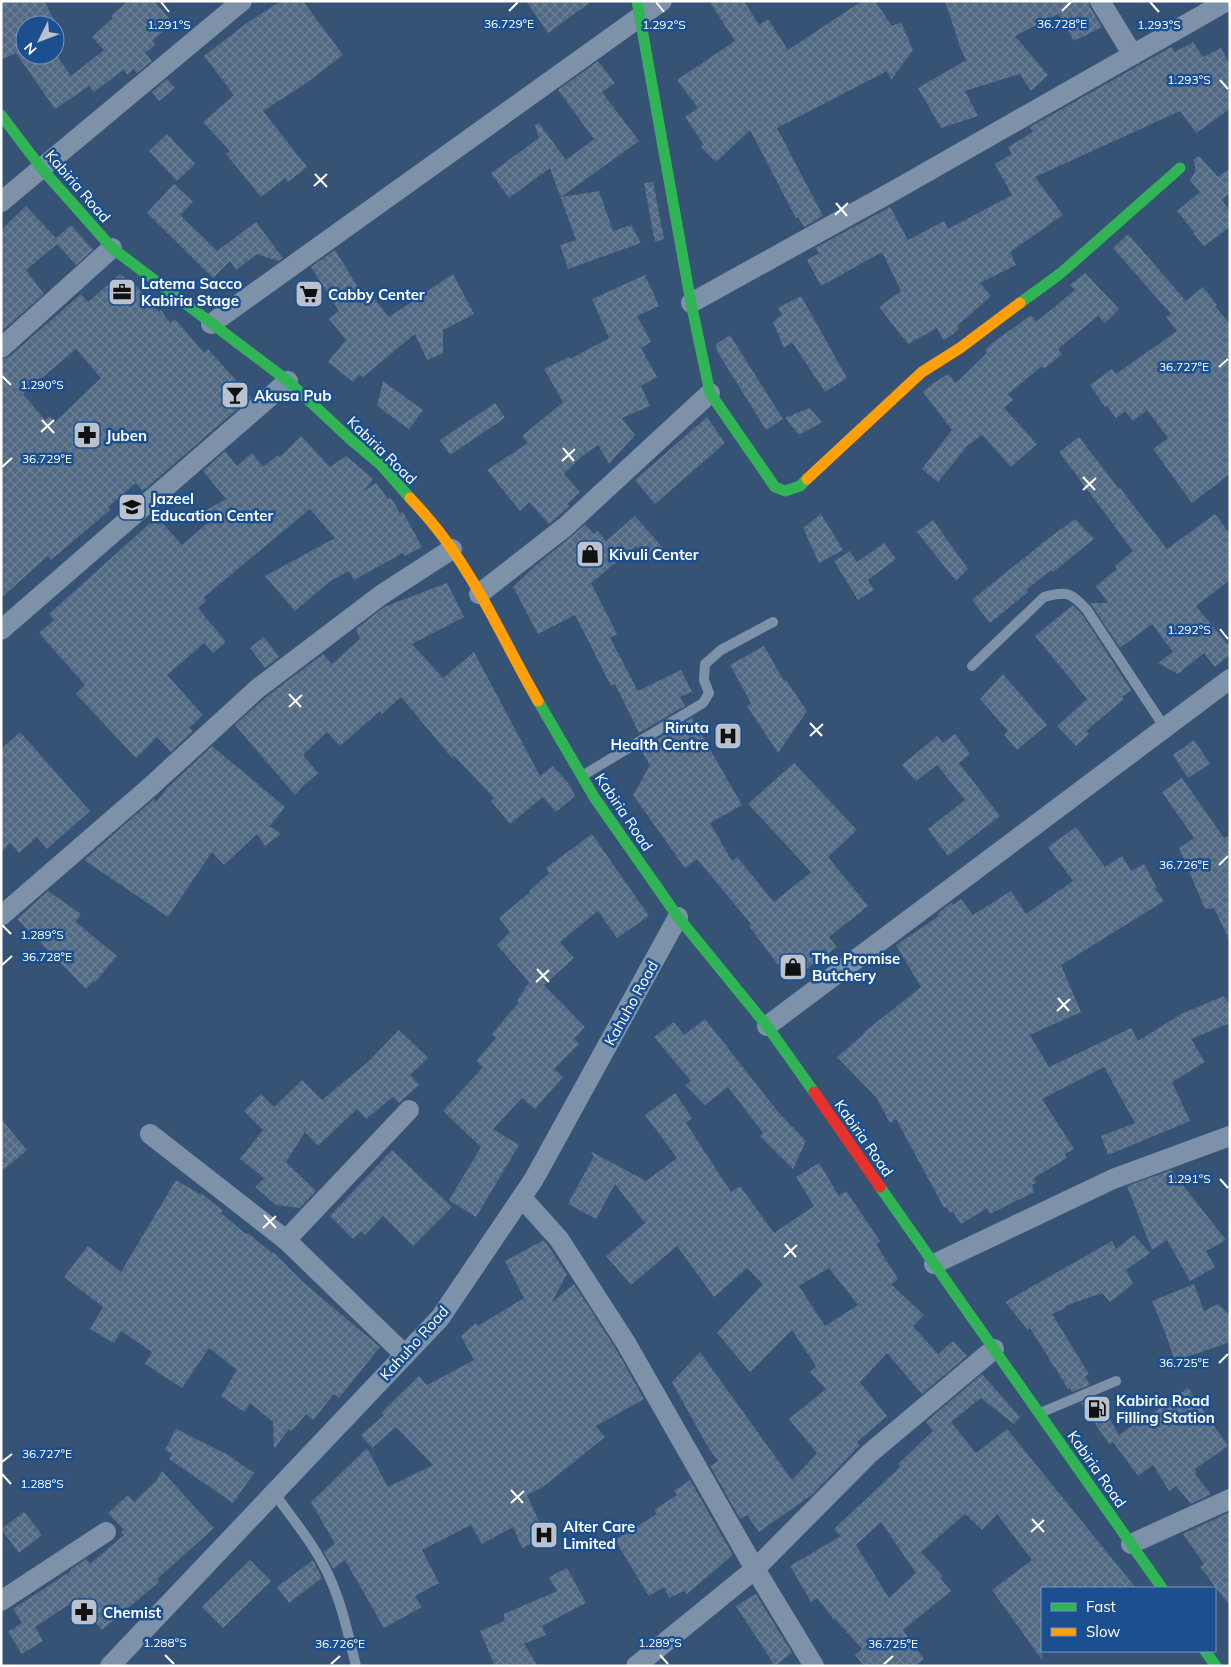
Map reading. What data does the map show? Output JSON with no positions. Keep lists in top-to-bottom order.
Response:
{
  "streets": {
    "main road": ["Kabiria Road"],
    "street": ["Kahuho Road"]
  },
  "crossings": [
    ["Kabiria Road", "Kahuho Road"]
  ],
  "places": {
    "office": ["Latema Sacco Kabiria Stage"],
    "supermarket": ["Cabby Center"],
    "bar": ["Akusa Pub"],
    "pharmacy": ["Juben", "Chemist"],
    "school or university": ["Jazeel Education Center"],
    "shop": ["Kivuli Center", "The Promise Butchery"],
    "hospital": ["Riruta Health Centre", "Alter Care Limited"],
    "fuel station": ["Kabiria Road Filling Station"]
  },
  "legend": ["Fast", "Slow"],
  "north": "bottom left",
  "coordinates": [
    "36.729°E",
    "36.728°E",
    "1.293°S",
    "1.291°S",
    "1.292°S",
    "36.727°E",
    "1.290°S",
    "36.726°E",
    "1.289°S",
    "36.725°E",
    "1.288°S"
  ]
}
